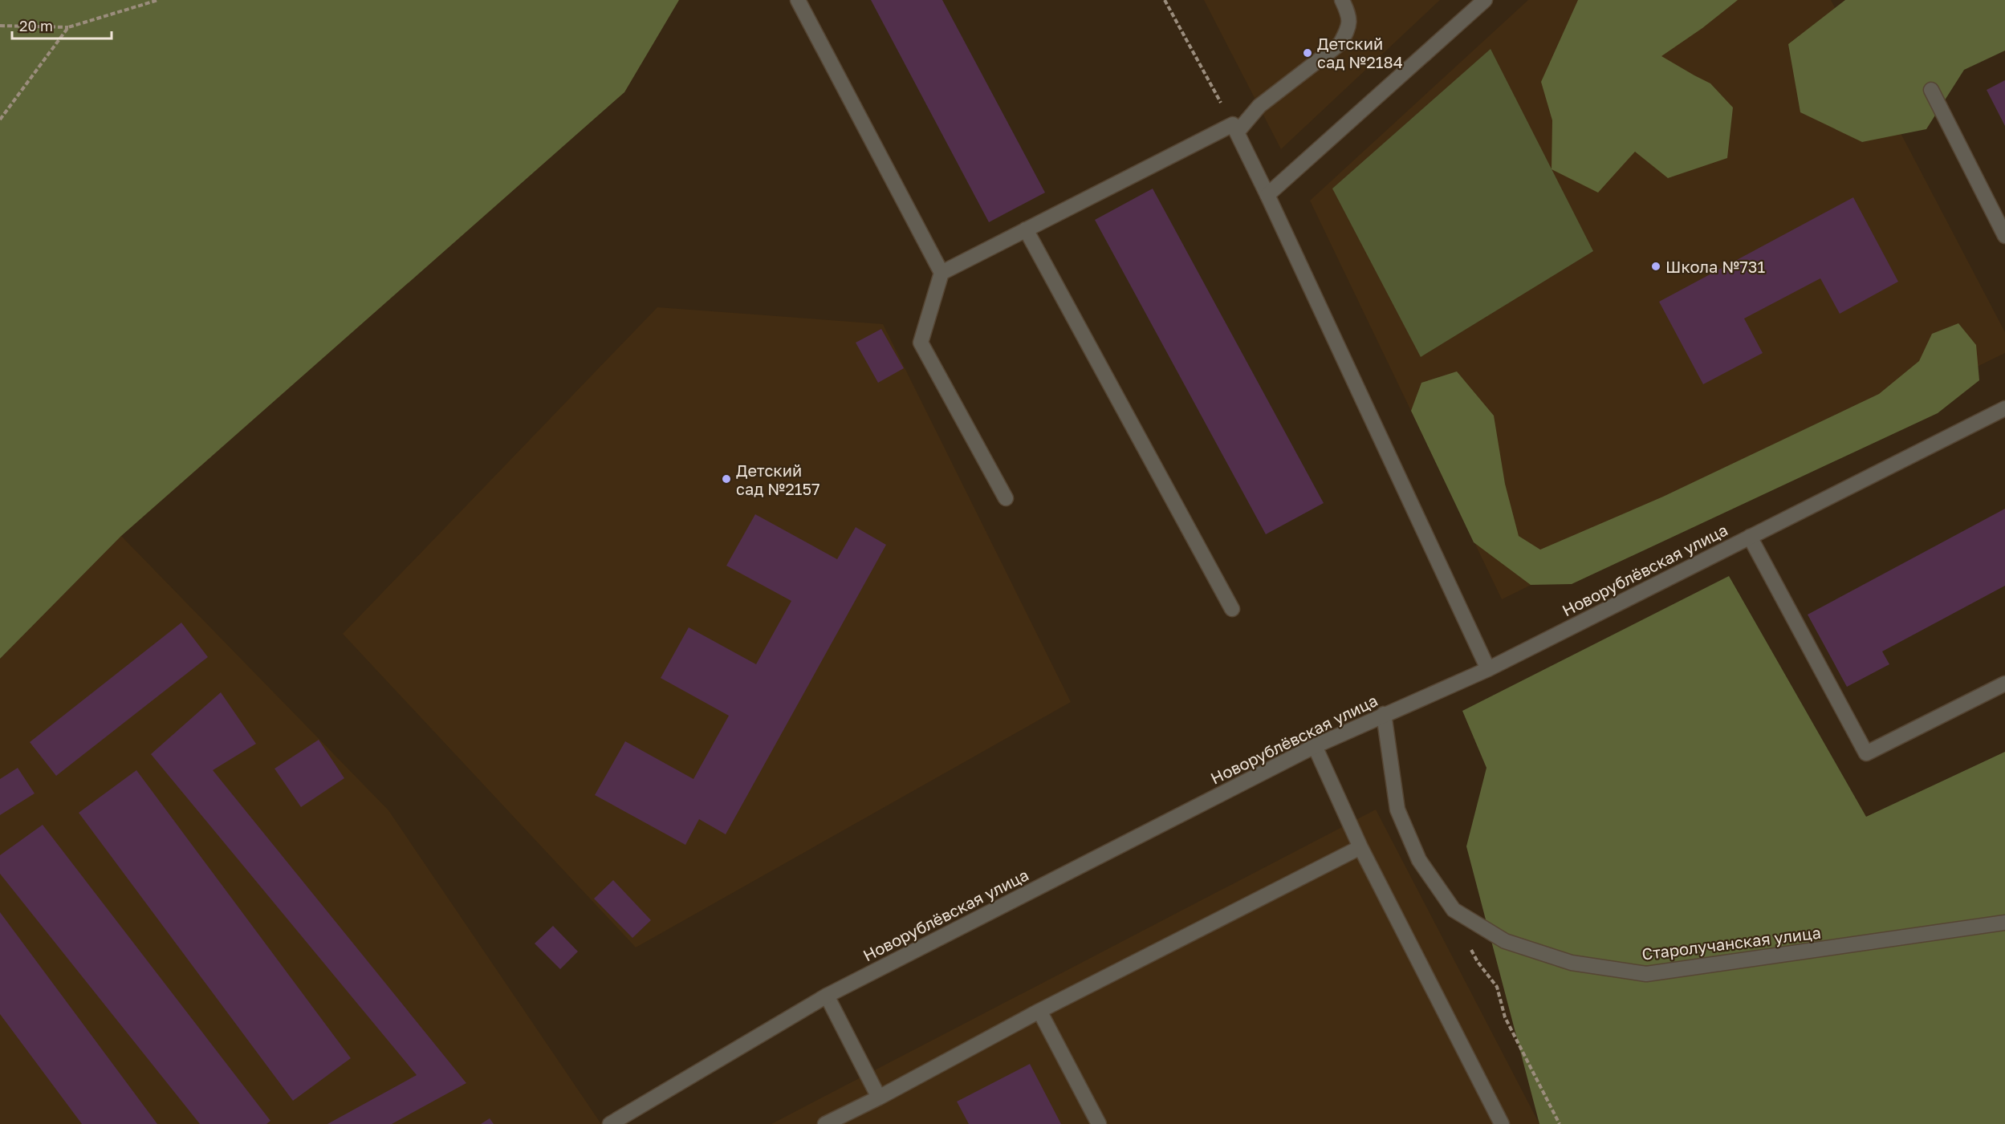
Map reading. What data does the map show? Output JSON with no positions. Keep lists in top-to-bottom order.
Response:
{
  "streets": {
    "street": ["Новорублёвская улица", "Старолучанская улица"]
  },
  "crossings": [
    ["Новорублёвская улица", "Старолучанская улица"]
  ],
  "places": ["Детский сад №2184", "Школа №731", "Детский сад №2157"],
  "scale_bar": "20 m"
}
